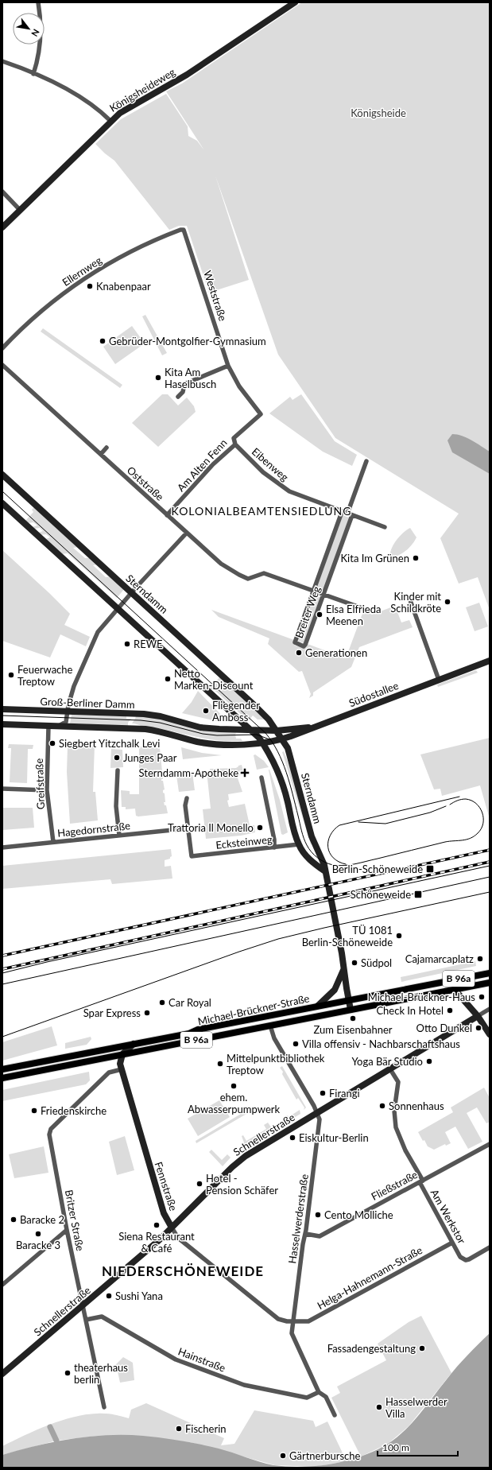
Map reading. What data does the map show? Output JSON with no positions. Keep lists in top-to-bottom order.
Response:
{
  "streets": {
    "main road": ["B 96a", "Michael-Brückner-Straße"],
    "street": [
      "Königsheideweg",
      "Ellernweg",
      "Weststraße",
      "Eibenweg",
      "Am Alten Fenn",
      "Oststraße",
      "Sterndamm",
      "Breiter Weg",
      "Südostallee",
      "Groß-Berliner Damm",
      "Greifstraße",
      "Hagedornstraße",
      "Ecksteinweg",
      "Schnellerstraße",
      "Fließstraße",
      "Fennstraße",
      "Am Werkstor",
      "Hasselwerderstraße",
      "Britzer Straße",
      "Helga-Hahnemann-Straße",
      "Hainstraße"
    ]
  },
  "crossings": [
    ["Ellernweg", "Weststraße"],
    ["Weststraße", "Am Alten Fenn"],
    ["Eibenweg", "Am Alten Fenn"],
    ["Eibenweg", "Breiter Weg"],
    ["Am Alten Fenn", "Oststraße"],
    ["Oststraße", "Breiter Weg"],
    ["Sterndamm", "Südostallee"],
    ["Sterndamm", "Michael-Brückner-Straße"],
    ["Greifstraße", "Hagedornstraße"],
    ["Hagedornstraße", "Ecksteinweg"],
    ["Michael-Brückner-Straße", "Fennstraße"],
    ["Michael-Brückner-Straße", "Hasselwerderstraße"],
    ["Schnellerstraße", "Fennstraße"],
    ["Schnellerstraße", "Am Werkstor"],
    ["Schnellerstraße", "Hasselwerderstraße"],
    ["Schnellerstraße", "Britzer Straße"],
    ["Fließstraße", "Am Werkstor"],
    ["Fließstraße", "Hasselwerderstraße"],
    ["Fennstraße", "Hasselwerderstraße"],
    ["Fennstraße", "Britzer Straße"],
    ["Fennstraße", "Helga-Hahnemann-Straße"],
    ["Am Werkstor", "Helga-Hahnemann-Straße"],
    ["Hasselwerderstraße", "Helga-Hahnemann-Straße"],
    ["Hasselwerderstraße", "Hainstraße"],
    ["Britzer Straße", "Hainstraße"]
  ],
  "districts": ["KOLONIALBEAMTENSIEDLUNG", "NIEDERSCHÖNEWEIDE"],
  "parks": ["Königsheide"],
  "places": {
    "other": [
      "Knabenpaar",
      "Gebrüder-Montgolfier-Gymnasium",
      "Kita Am Haselbusch",
      "Kita Im Grünen",
      "Kinder mit Schildkröte",
      "Elsa Elfrieda Meenen",
      "REWE",
      "Generationen",
      "Feuerwache Treptow",
      "Netto Marken-Discount",
      "Fliegender Amboss",
      "Siegbert Yitzchalk Levi",
      "Junges Paar",
      "Trattoria Il Monello",
      "TÜ 1081 Berlin-Schöneweide",
      "Cajamarcaplatz",
      "Südpol",
      "Michael-Brückner-Haus",
      "Car Royal",
      "Check In Hotel",
      "Spar Express",
      "Zum Eisenbahner",
      "Otto Dunkel",
      "Villa offensiv - Nachbarschaftshaus",
      "Yoga Bär Studio",
      "Mittelpunktbibliothek Treptow",
      "ehem. Abwasserpumpwerk",
      "Firangi",
      "Sonnenhaus",
      "Friedenskirche",
      "Eiskultur-Berlin",
      "Hotel - Pension Schäfer",
      "Cento Molliche",
      "Baracke 2",
      "Siena Restaurant & Café",
      "Baracke 3",
      "Sushi Yana",
      "Fassadengestaltung",
      "theaterhaus berlin",
      "Hasselwerder Villa",
      "Fischerin",
      "Gärtnerbursche"
    ],
    "health": ["Sterndamm-Apotheke"],
    "transit": ["Berlin-Schöneweide", "Schöneweide"]
  },
  "scale_bar": "100 m",
  "north": "bottom right"
}
